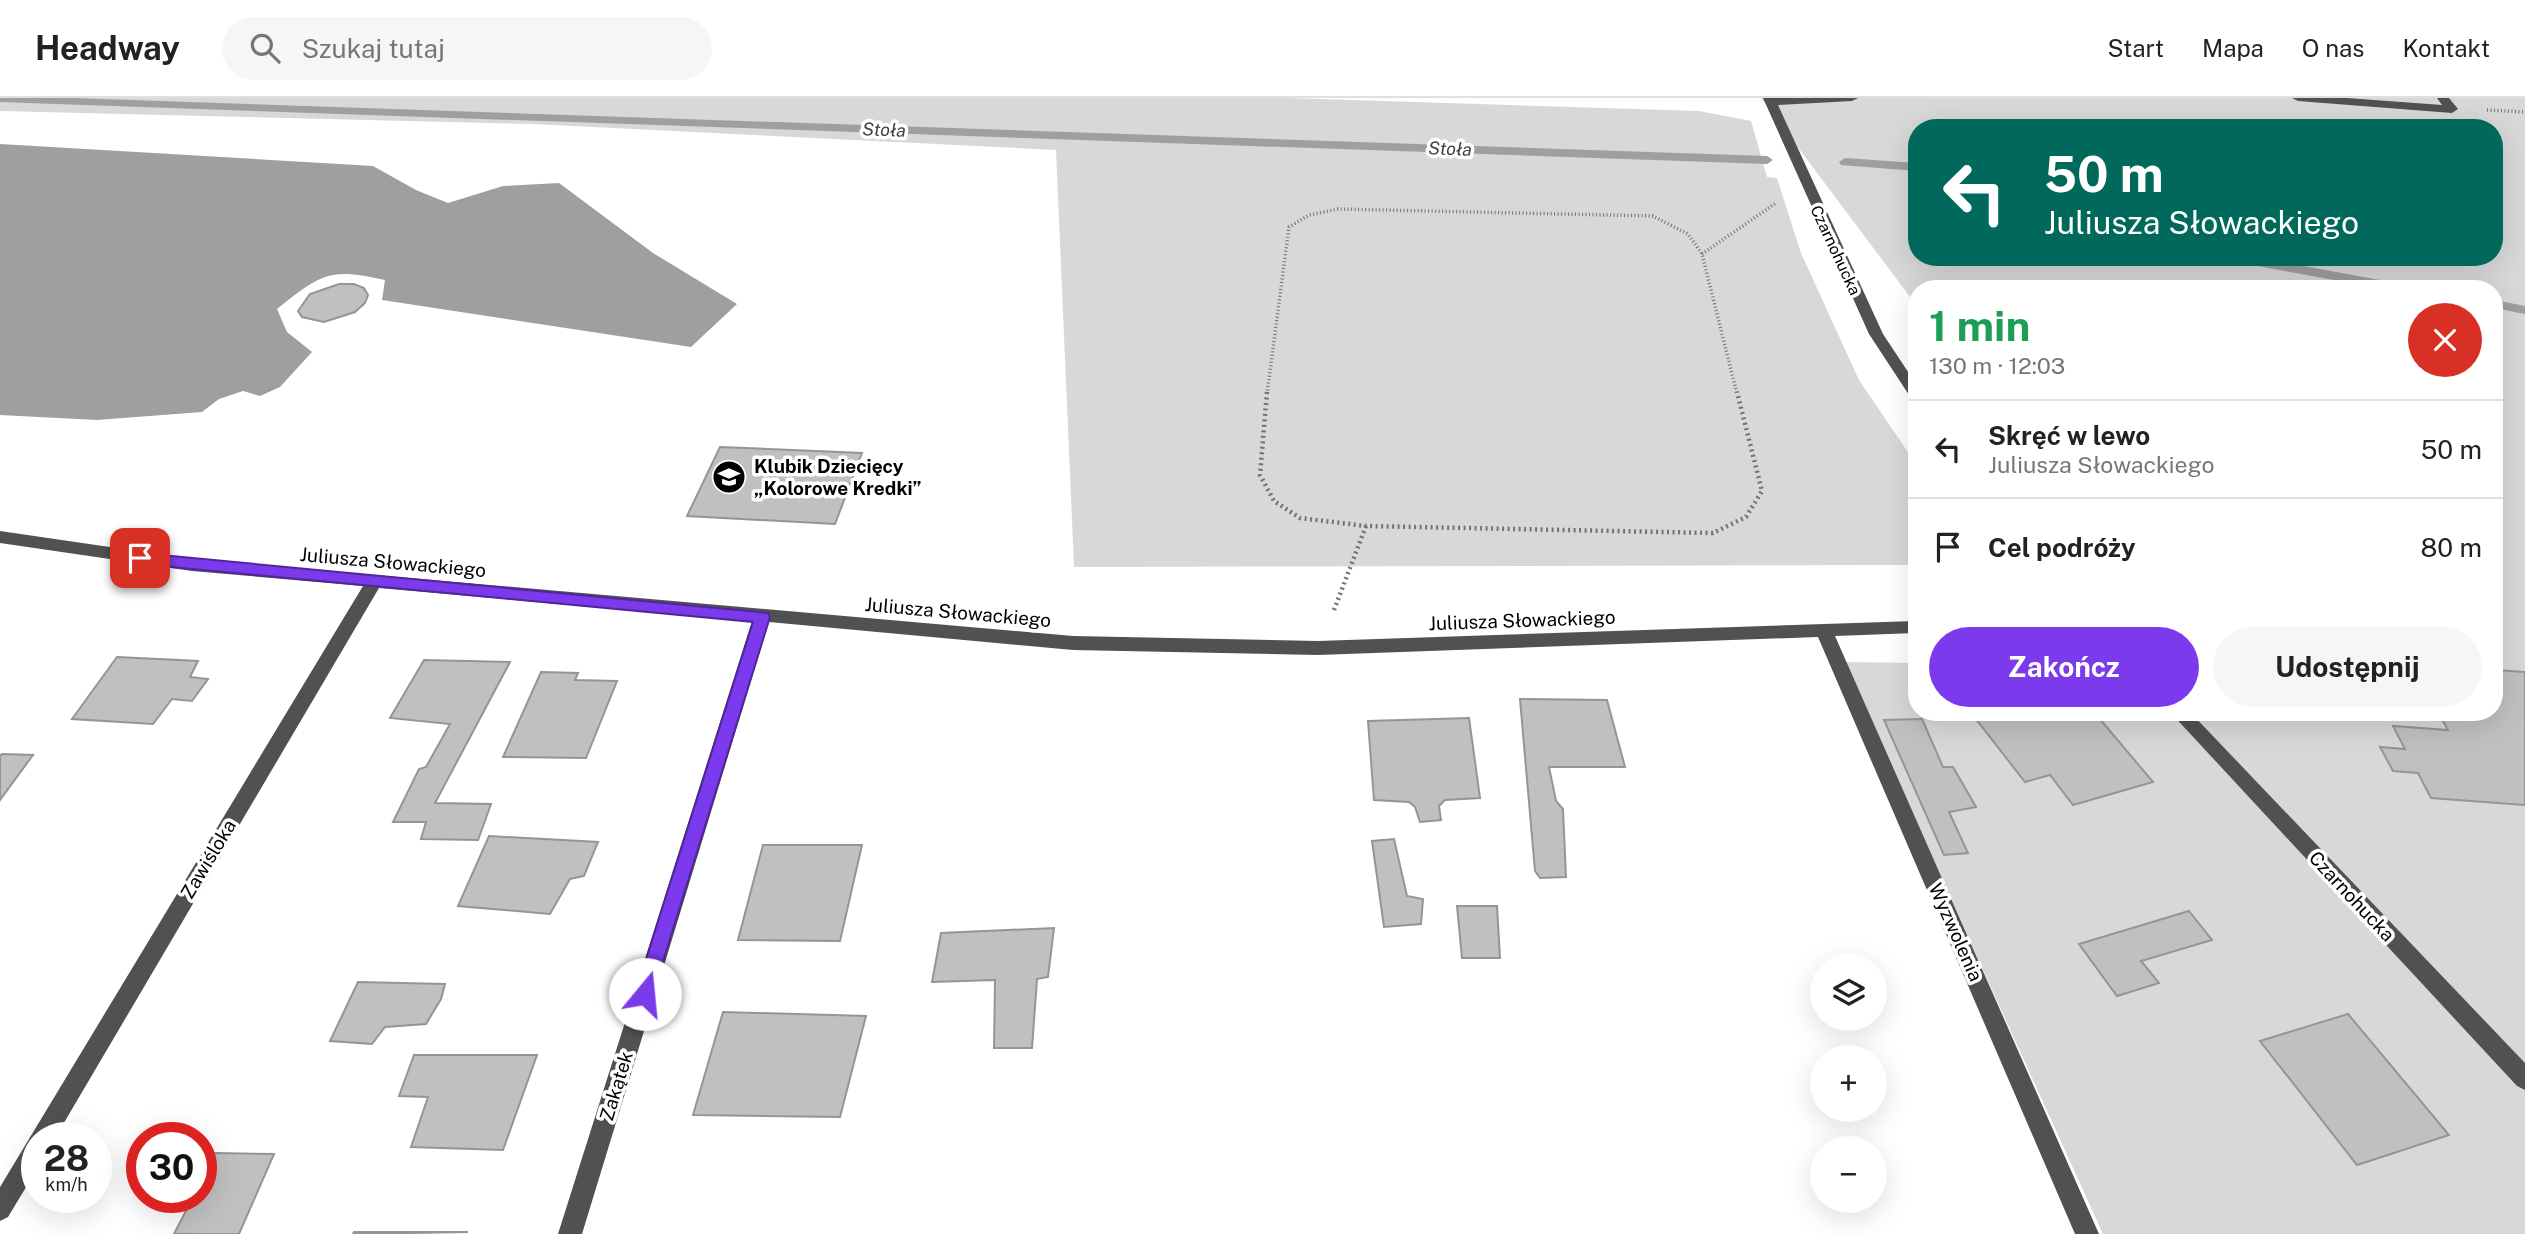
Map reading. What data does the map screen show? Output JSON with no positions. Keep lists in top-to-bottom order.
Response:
{
  "streets": {
    "street": [
      "Czarnohucka",
      "Juliusza Słowackiego",
      "Zawiśloka",
      "Wyzwolenia",
      "Zakątek"
    ]
  },
  "crossings": [
    ["Juliusza Słowackiego", "Zawiśloka"],
    ["Juliusza Słowackiego", "Wyzwolenia"],
    ["Juliusza Słowackiego", "Zakątek"]
  ],
  "water": ["Stoła"],
  "places": {
    "school or university": ["Klubik Dziecięcy „Kolorowe Kredki”"]
  },
  "page": {
    "header": "Headway",
    "search": "Szukaj tutaj",
    "nav": [
      "Start",
      "Mapa",
      "O nas",
      "Kontakt"
    ],
    "turn": ["50 m", "Juliusza Słowackiego"],
    "heading": ["1 min", "130 m · 12:03"],
    "list": [
      {
        "name": "Skręć w lewo",
        "note": "Juliusza Słowackiego",
        "value": "50 m"
      },
      {
        "name": "Cel podróży",
        "value": "80 m"
      }
    ],
    "buttons": ["Zakończ", "Udostępnij"],
    "map_buttons": ["+", "−"],
    "speed": "28 km/h",
    "limit": "30"
  }
}
